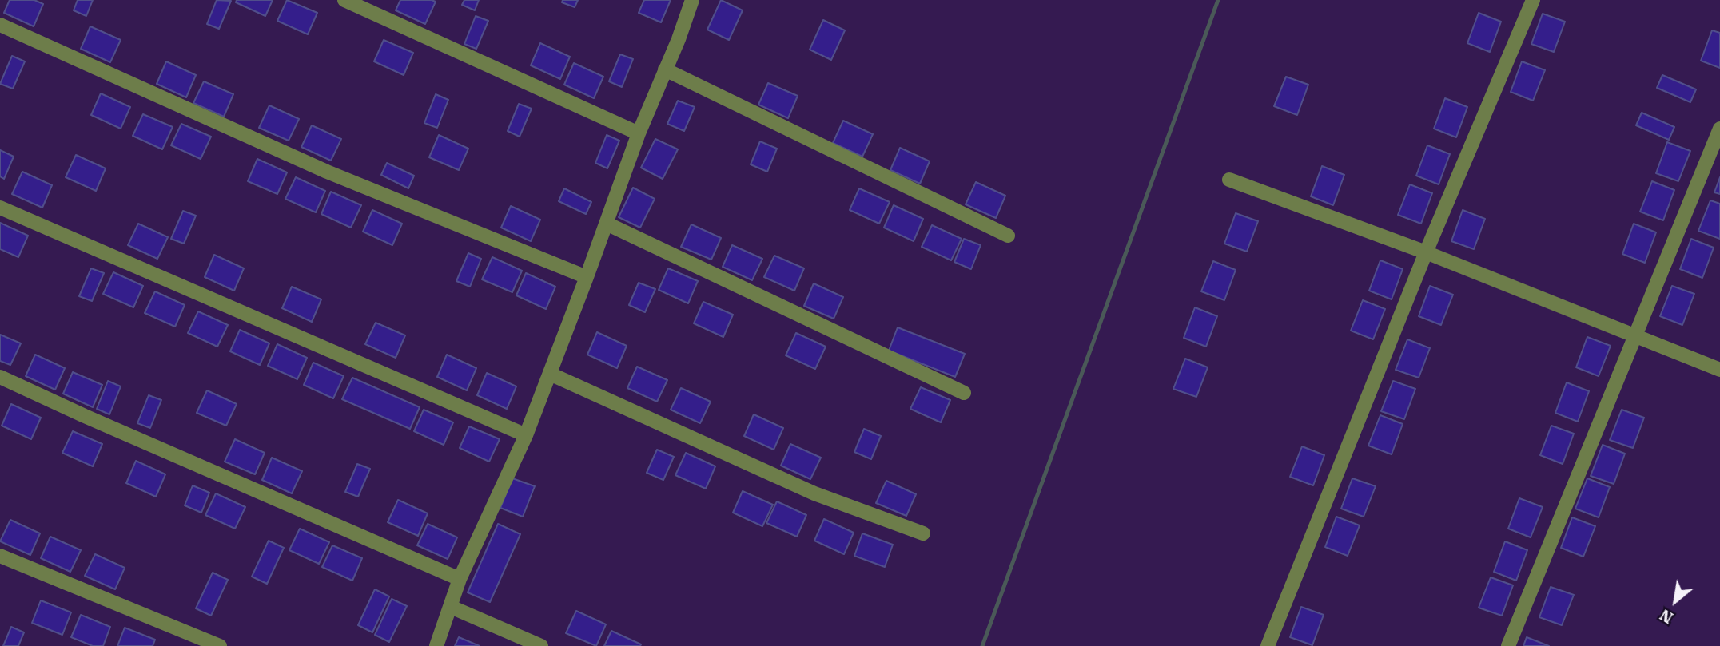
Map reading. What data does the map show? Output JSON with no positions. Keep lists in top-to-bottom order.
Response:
{
  "north": "bottom left"
}
